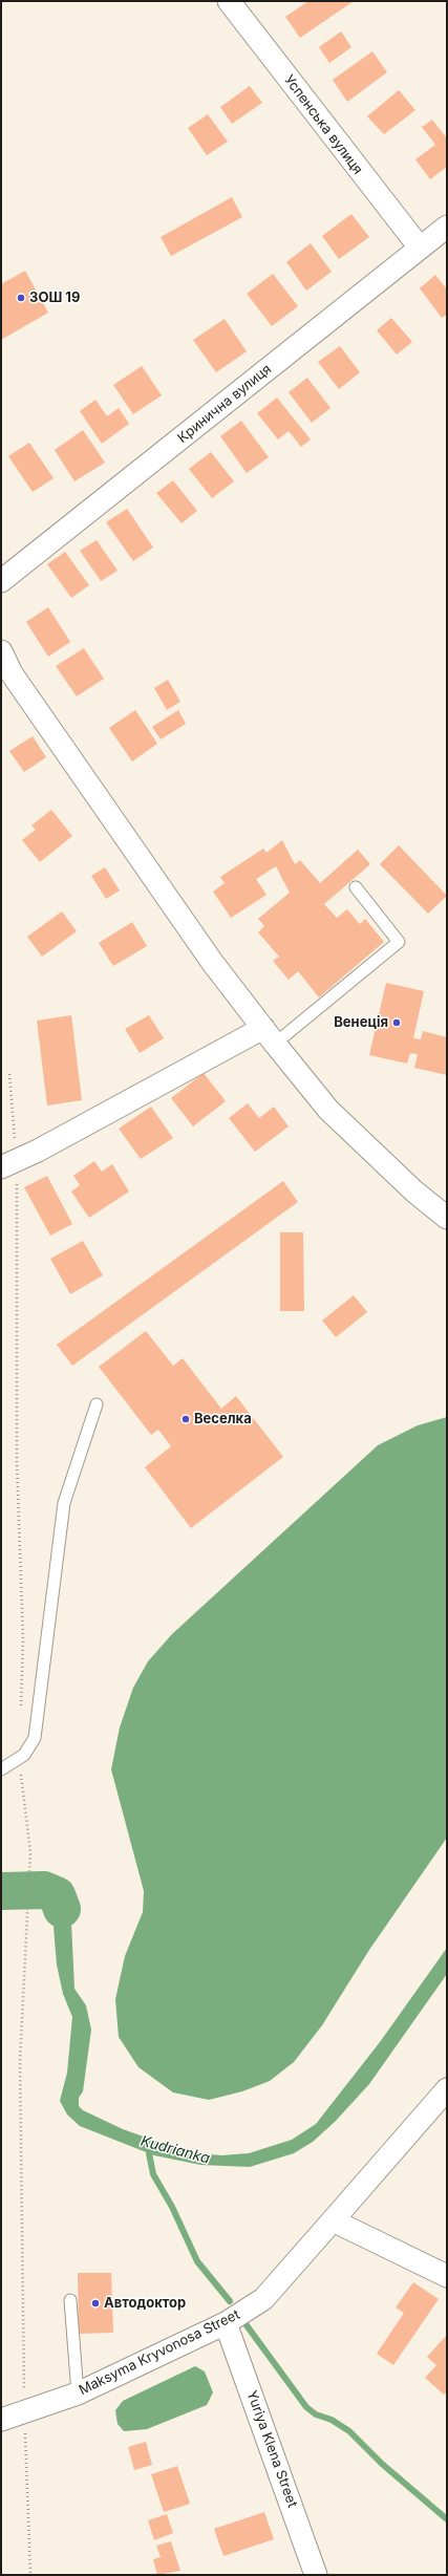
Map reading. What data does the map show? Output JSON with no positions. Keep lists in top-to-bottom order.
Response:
{
  "streets": {
    "street": [
      "Успенська вулиця",
      "Кринична вулиця",
      "Maksyma Kryvonosa Street",
      "Yuriya Klena Street"
    ]
  },
  "crossings": [
    ["Успенська вулиця", "Кринична вулиця"],
    ["Maksyma Kryvonosa Street", "Yuriya Klena Street"]
  ],
  "water": ["Kudrianka"],
  "places": [
    "ЗОШ 19",
    "Венеція",
    "Веселка",
    "Автодоктор"
  ]
}
